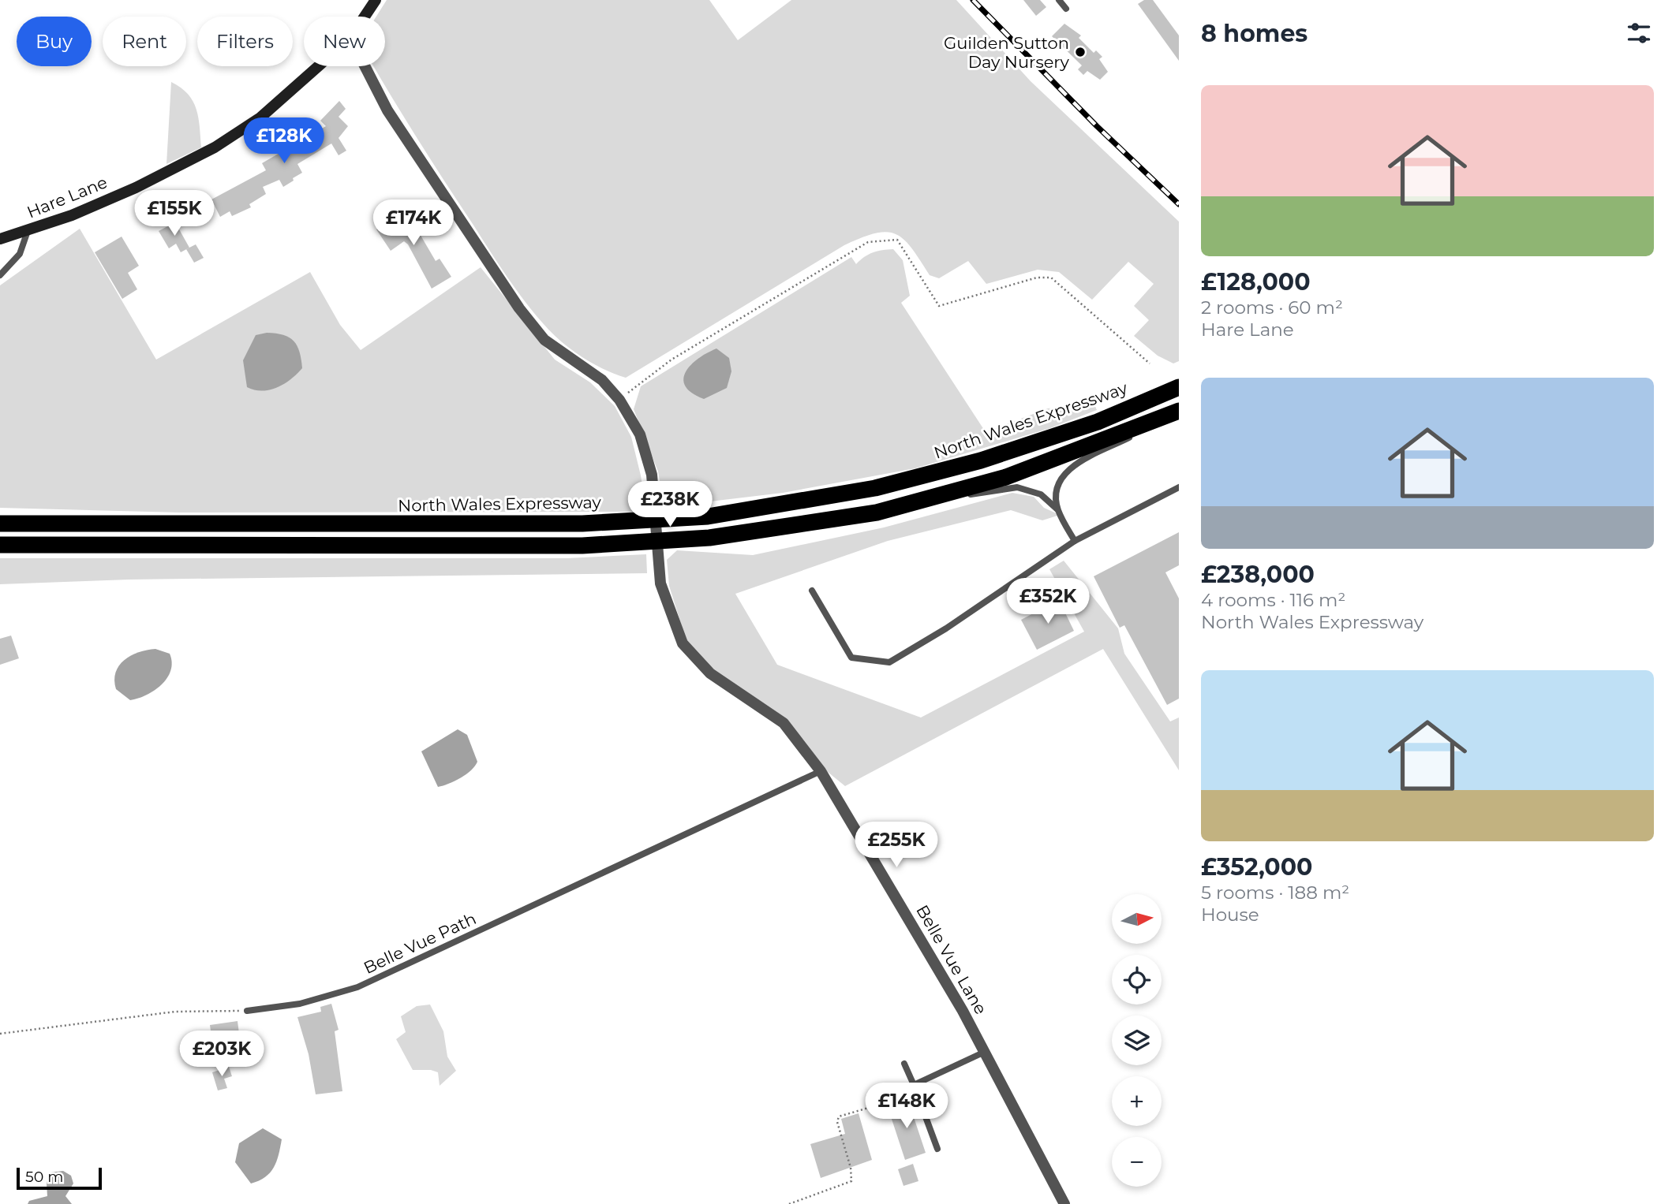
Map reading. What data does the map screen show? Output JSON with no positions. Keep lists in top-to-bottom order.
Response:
{
  "streets": {
    "highway": ["North Wales Expressway"],
    "street": ["Hare Lane", "Belle Vue Lane"],
    "lane": ["Belle Vue Path"]
  },
  "crossings": [
    ["Belle Vue Path", "Belle Vue Lane"]
  ],
  "places": ["Guilden Sutton Day Nursery"],
  "scale_bar": "50 m",
  "north": "right",
  "page": {
    "heading": "8 homes",
    "chip": [
      "Buy",
      "Rent",
      "Filters",
      "New"
    ],
    "list": [
      {
        "name": "£128,000",
        "note": "2 rooms · 60 m² · Hare Lane"
      },
      {
        "name": "£238,000",
        "note": "4 rooms · 116 m² · North Wales Expressway"
      },
      {
        "name": "£352,000",
        "note": "5 rooms · 188 m² · House"
      }
    ],
    "price": [
      "£128K",
      "£155K",
      "£174K",
      "£238K",
      "£352K",
      "£255K",
      "£203K",
      "£148K"
    ],
    "map_buttons": ["+", "−"],
    "scale": "50 m"
  }
}
